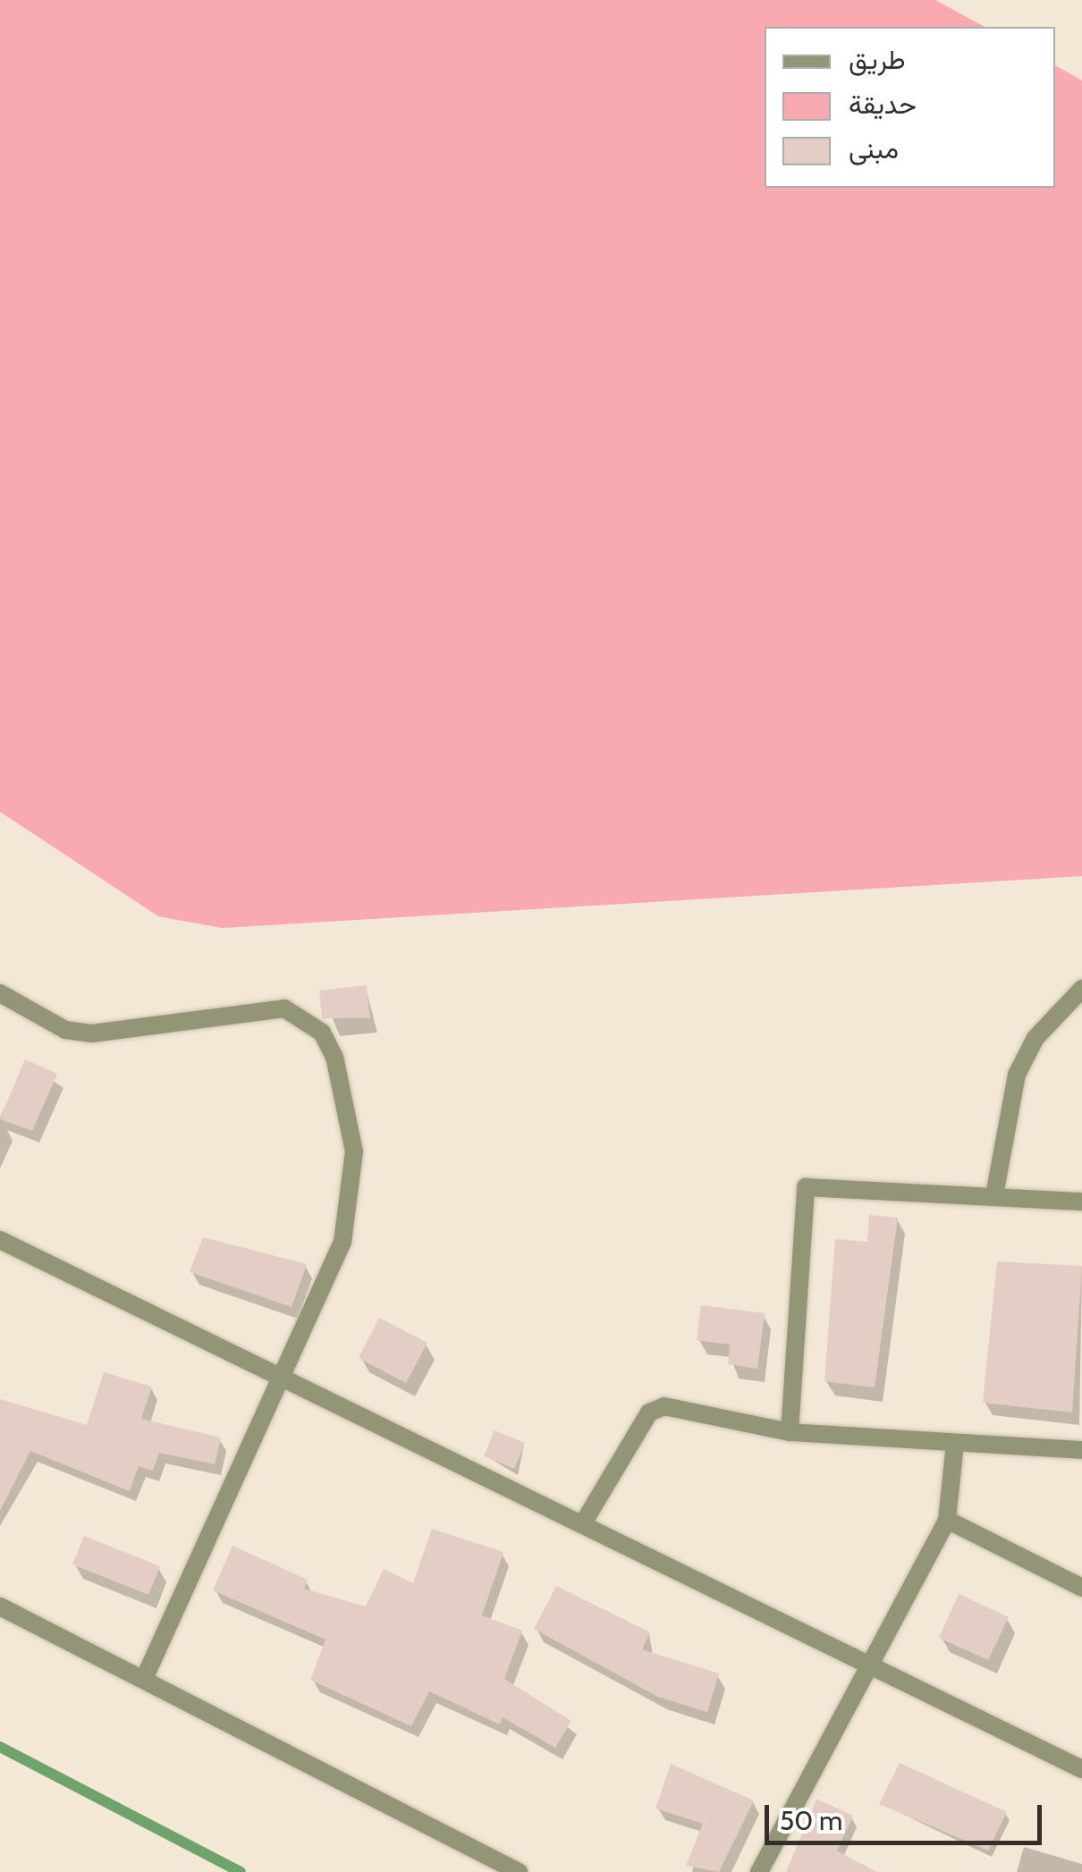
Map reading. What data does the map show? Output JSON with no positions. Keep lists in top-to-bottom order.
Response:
{
  "legend": ["طريق", "حديقة", "مبنى"],
  "scale_bar": "50 m"
}
